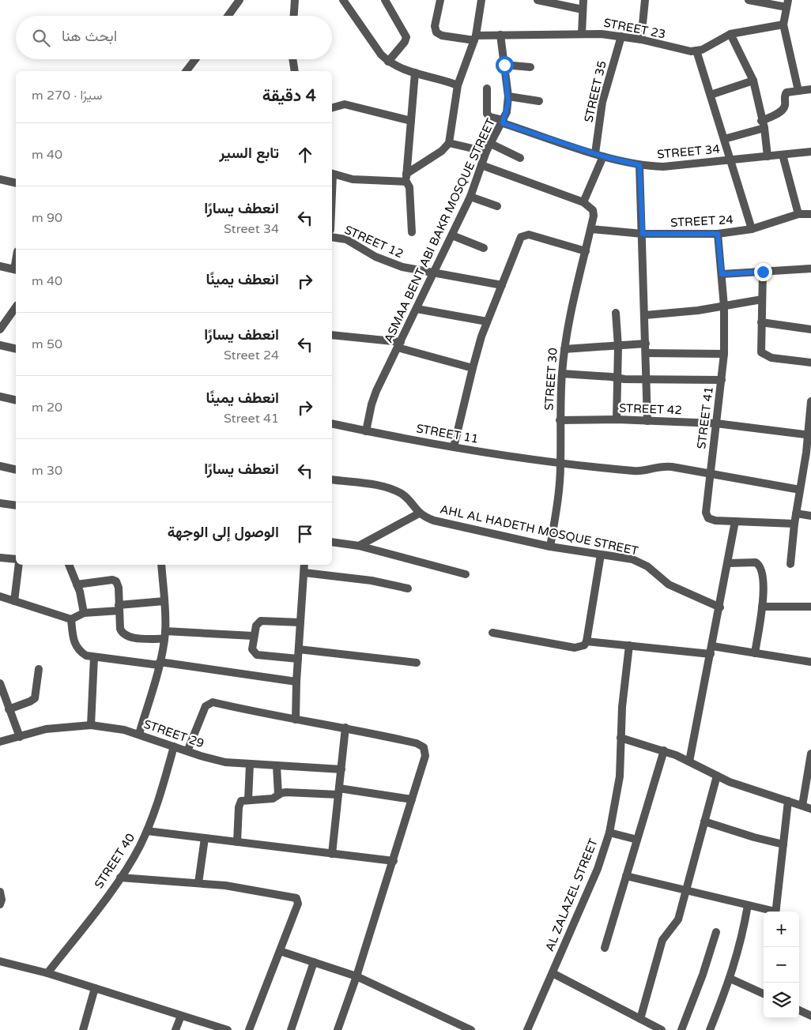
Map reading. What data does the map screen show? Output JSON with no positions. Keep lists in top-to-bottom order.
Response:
{
  "streets": {
    "street": [
      "STREET 23",
      "STREET 35",
      "STREET 34",
      "STREET 24",
      "ASMAA BENT ABI BAKR MOSQUE STREET",
      "STREET 12",
      "STREET 30",
      "STREET 42",
      "STREET 41",
      "STREET 11",
      "AHL AL HADETH MOSQUE STREET",
      "STREET 29",
      "STREET 40",
      "AL ZALAZEL STREET"
    ]
  },
  "crossings": [
    ["STREET 23", "STREET 35"],
    ["STREET 23", "ASMAA BENT ABI BAKR MOSQUE STREET"],
    ["STREET 35", "STREET 34"],
    ["STREET 35", "STREET 30"],
    ["STREET 34", "ASMAA BENT ABI BAKR MOSQUE STREET"],
    ["STREET 24", "STREET 30"],
    ["STREET 24", "STREET 41"],
    ["ASMAA BENT ABI BAKR MOSQUE STREET", "STREET 12"],
    ["ASMAA BENT ABI BAKR MOSQUE STREET", "STREET 11"],
    ["STREET 30", "STREET 42"],
    ["STREET 30", "STREET 11"],
    ["STREET 30", "AHL AL HADETH MOSQUE STREET"],
    ["STREET 42", "STREET 41"],
    ["STREET 41", "STREET 11"],
    ["STREET 29", "STREET 40"]
  ],
  "page": {
    "search": "ابحث هنا",
    "heading": ["4 دقيقة", "سيرًا · 270 m"],
    "list": [
      ["تابع السير", "40 m"],
      ["انعطف يسارًا", "Street 34", "90 m"],
      ["انعطف يمينًا", "40 m"],
      ["انعطف يسارًا", "Street 24", "50 m"],
      ["انعطف يمينًا", "Street 41", "20 m"],
      ["انعطف يسارًا", "30 m"],
      "الوصول إلى الوجهة"
    ],
    "map_buttons": ["+", "−"]
  }
}
